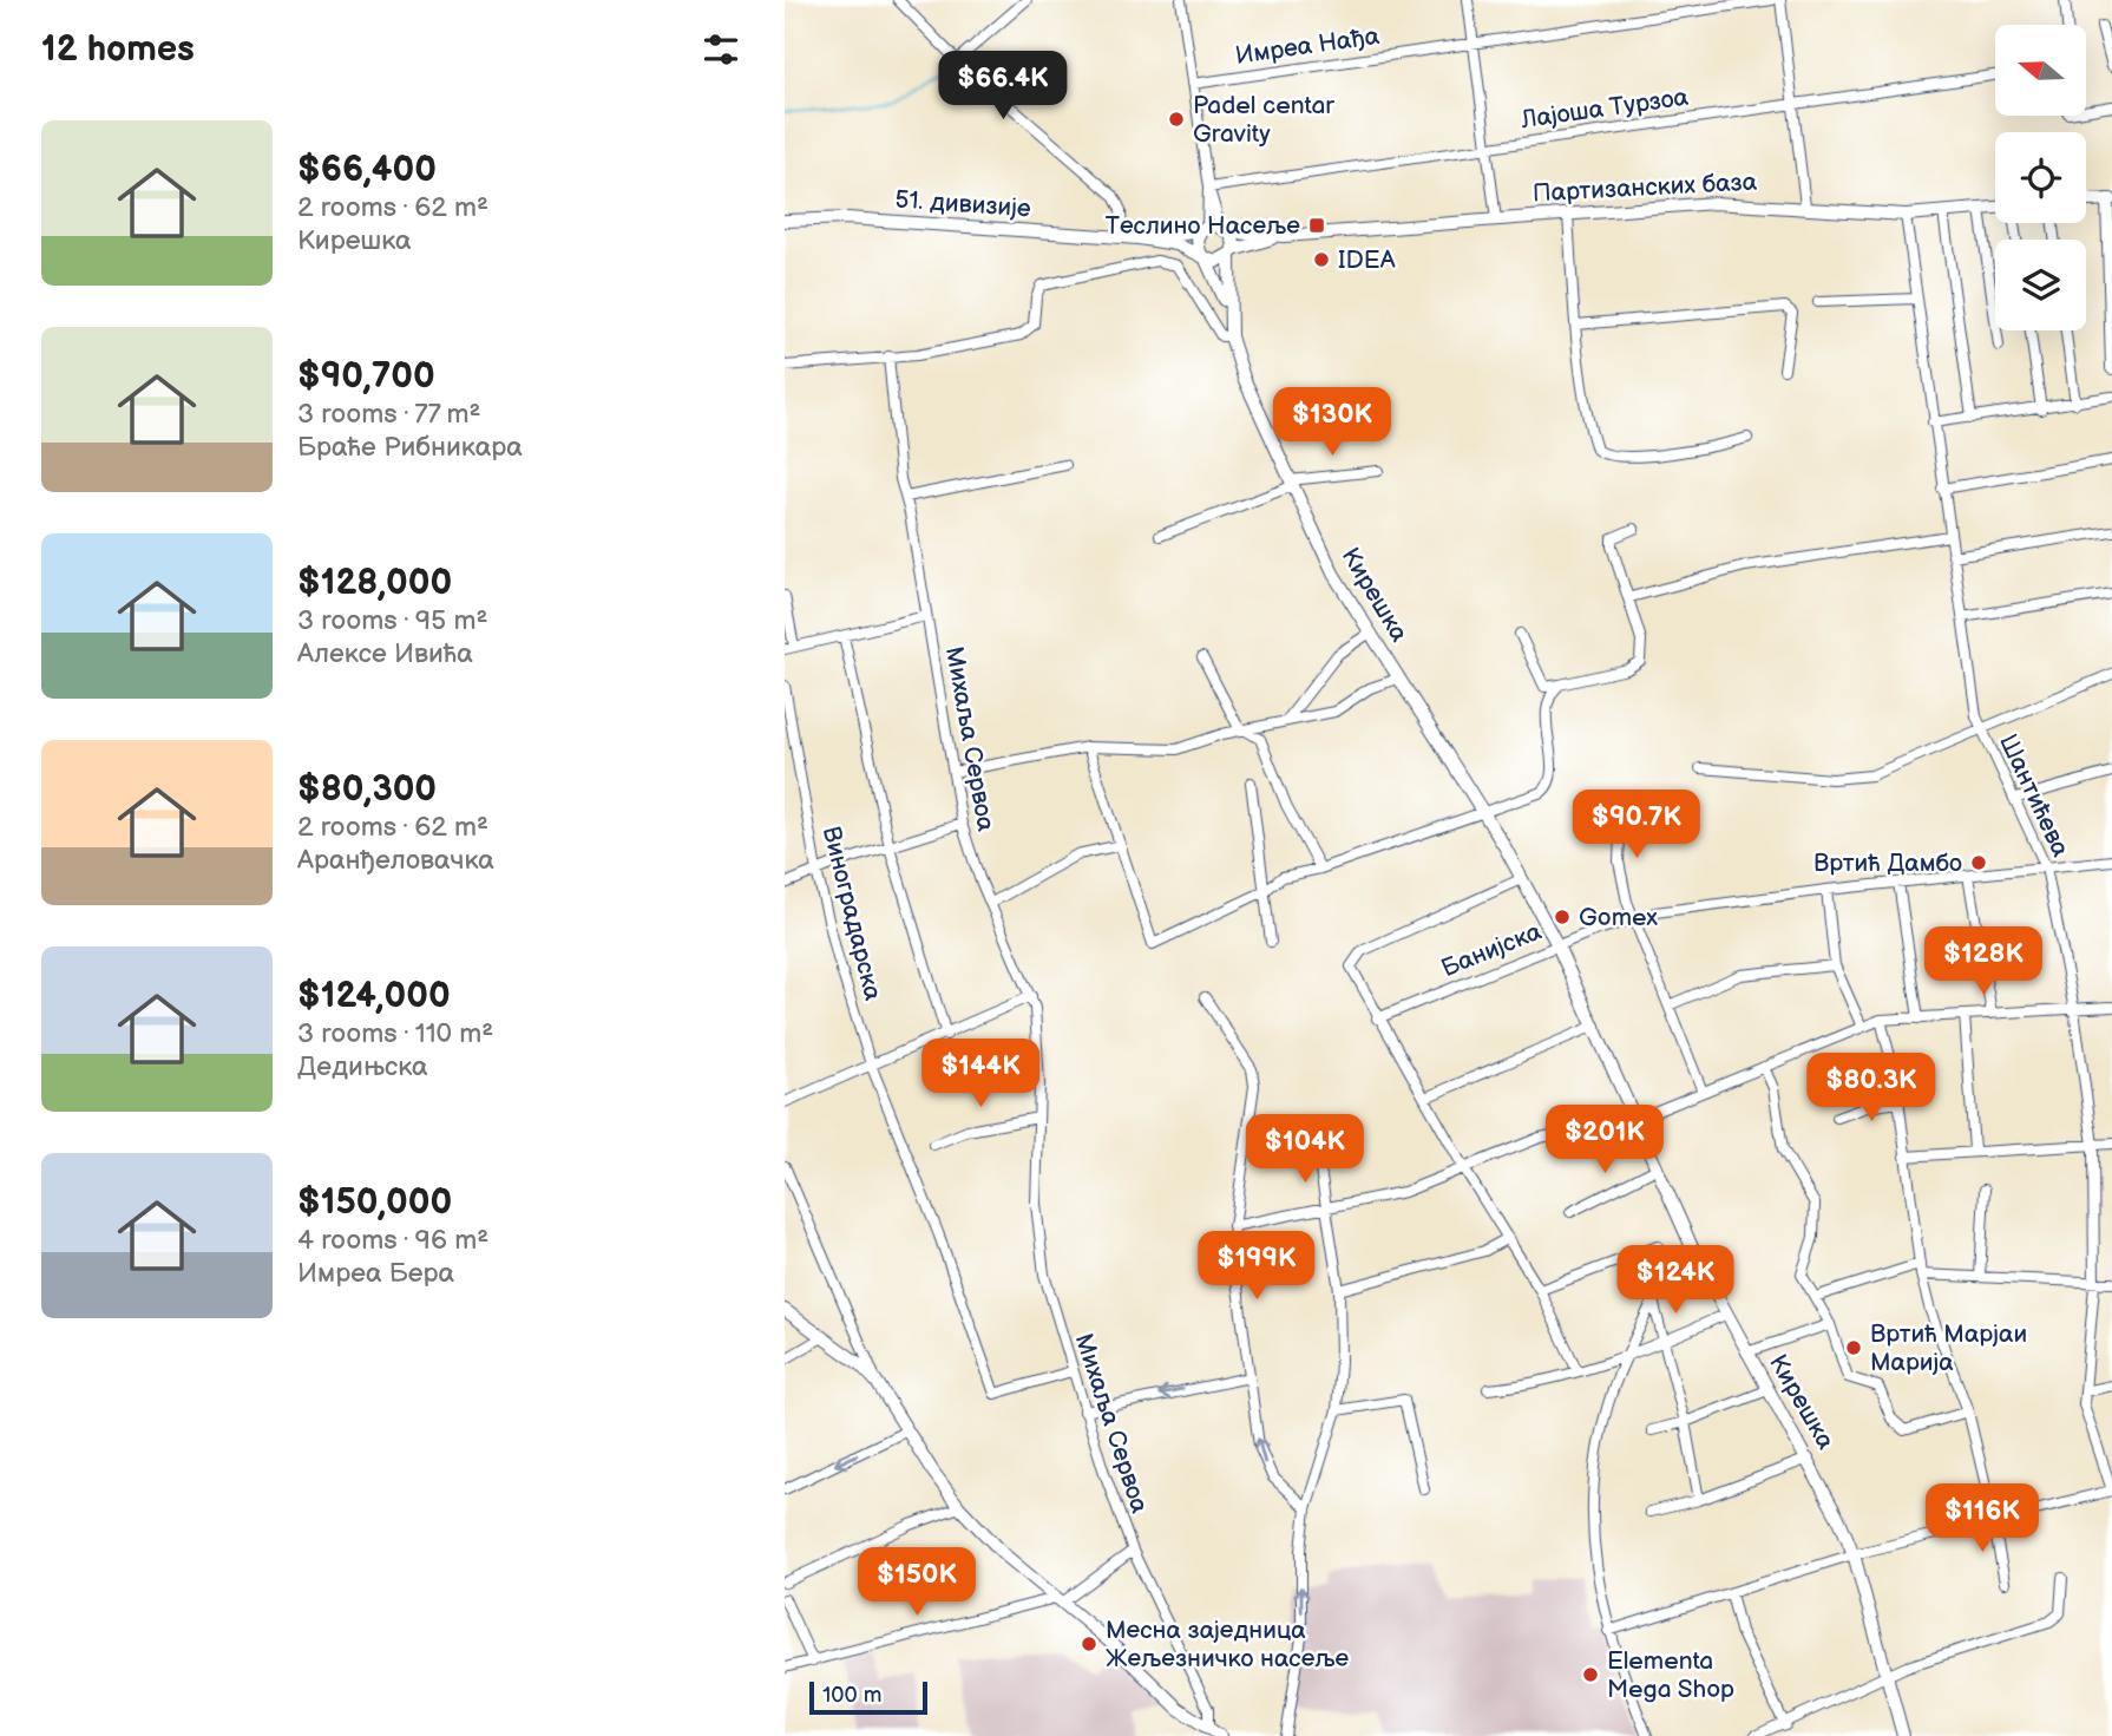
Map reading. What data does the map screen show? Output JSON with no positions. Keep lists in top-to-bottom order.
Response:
{
  "streets": {
    "street": [
      "Имреа Нађа",
      "Лајоша Турзоа",
      "Партизанских база",
      "51. дивизије",
      "Кирешка",
      "Михаља Сервоа",
      "Шантићева",
      "Виноградарска",
      "Банијска"
    ]
  },
  "crossings": [
    ["Партизанских база", "51. дивизије"],
    ["Партизанских база", "Кирешка"],
    ["Партизанских база", "Шантићева"],
    ["51. дивизије", "Кирешка"],
    ["Кирешка", "Банијска"],
    ["Михаља Сервоа", "Виноградарска"],
    ["Шантићева", "Банијска"]
  ],
  "places": {
    "other": [
      "Padel centar Gravity",
      "IDEA",
      "Вртић Дамбо",
      "Gomex",
      "Вртић Марјаи Марија",
      "Месна заједница Жељезничко насеље",
      "Elementa Mega Shop"
    ],
    "transit": ["Теслино Насеље"]
  },
  "scale_bar": "100 m",
  "north": "left",
  "page": {
    "heading": "12 homes",
    "price": [
      "$66.4K",
      "$130K",
      "$90.7K",
      "$128K",
      "$144K",
      "$80.3K",
      "$201K",
      "$104K",
      "$199K",
      "$124K",
      "$116K",
      "$150K"
    ],
    "list": [
      {
        "name": "$66,400",
        "note": "2 rooms · 62 m² · Кирешка"
      },
      {
        "name": "$90,700",
        "note": "3 rooms · 77 m² · Браће Рибникара"
      },
      {
        "name": "$128,000",
        "note": "3 rooms · 95 m² · Алексе Ивића"
      },
      {
        "name": "$80,300",
        "note": "2 rooms · 62 m² · Аранђеловачка"
      },
      {
        "name": "$124,000",
        "note": "3 rooms · 110 m² · Дедињска"
      },
      {
        "name": "$150,000",
        "note": "4 rooms · 96 m² · Имреа Бера"
      }
    ],
    "scale": "100 m"
  }
}
